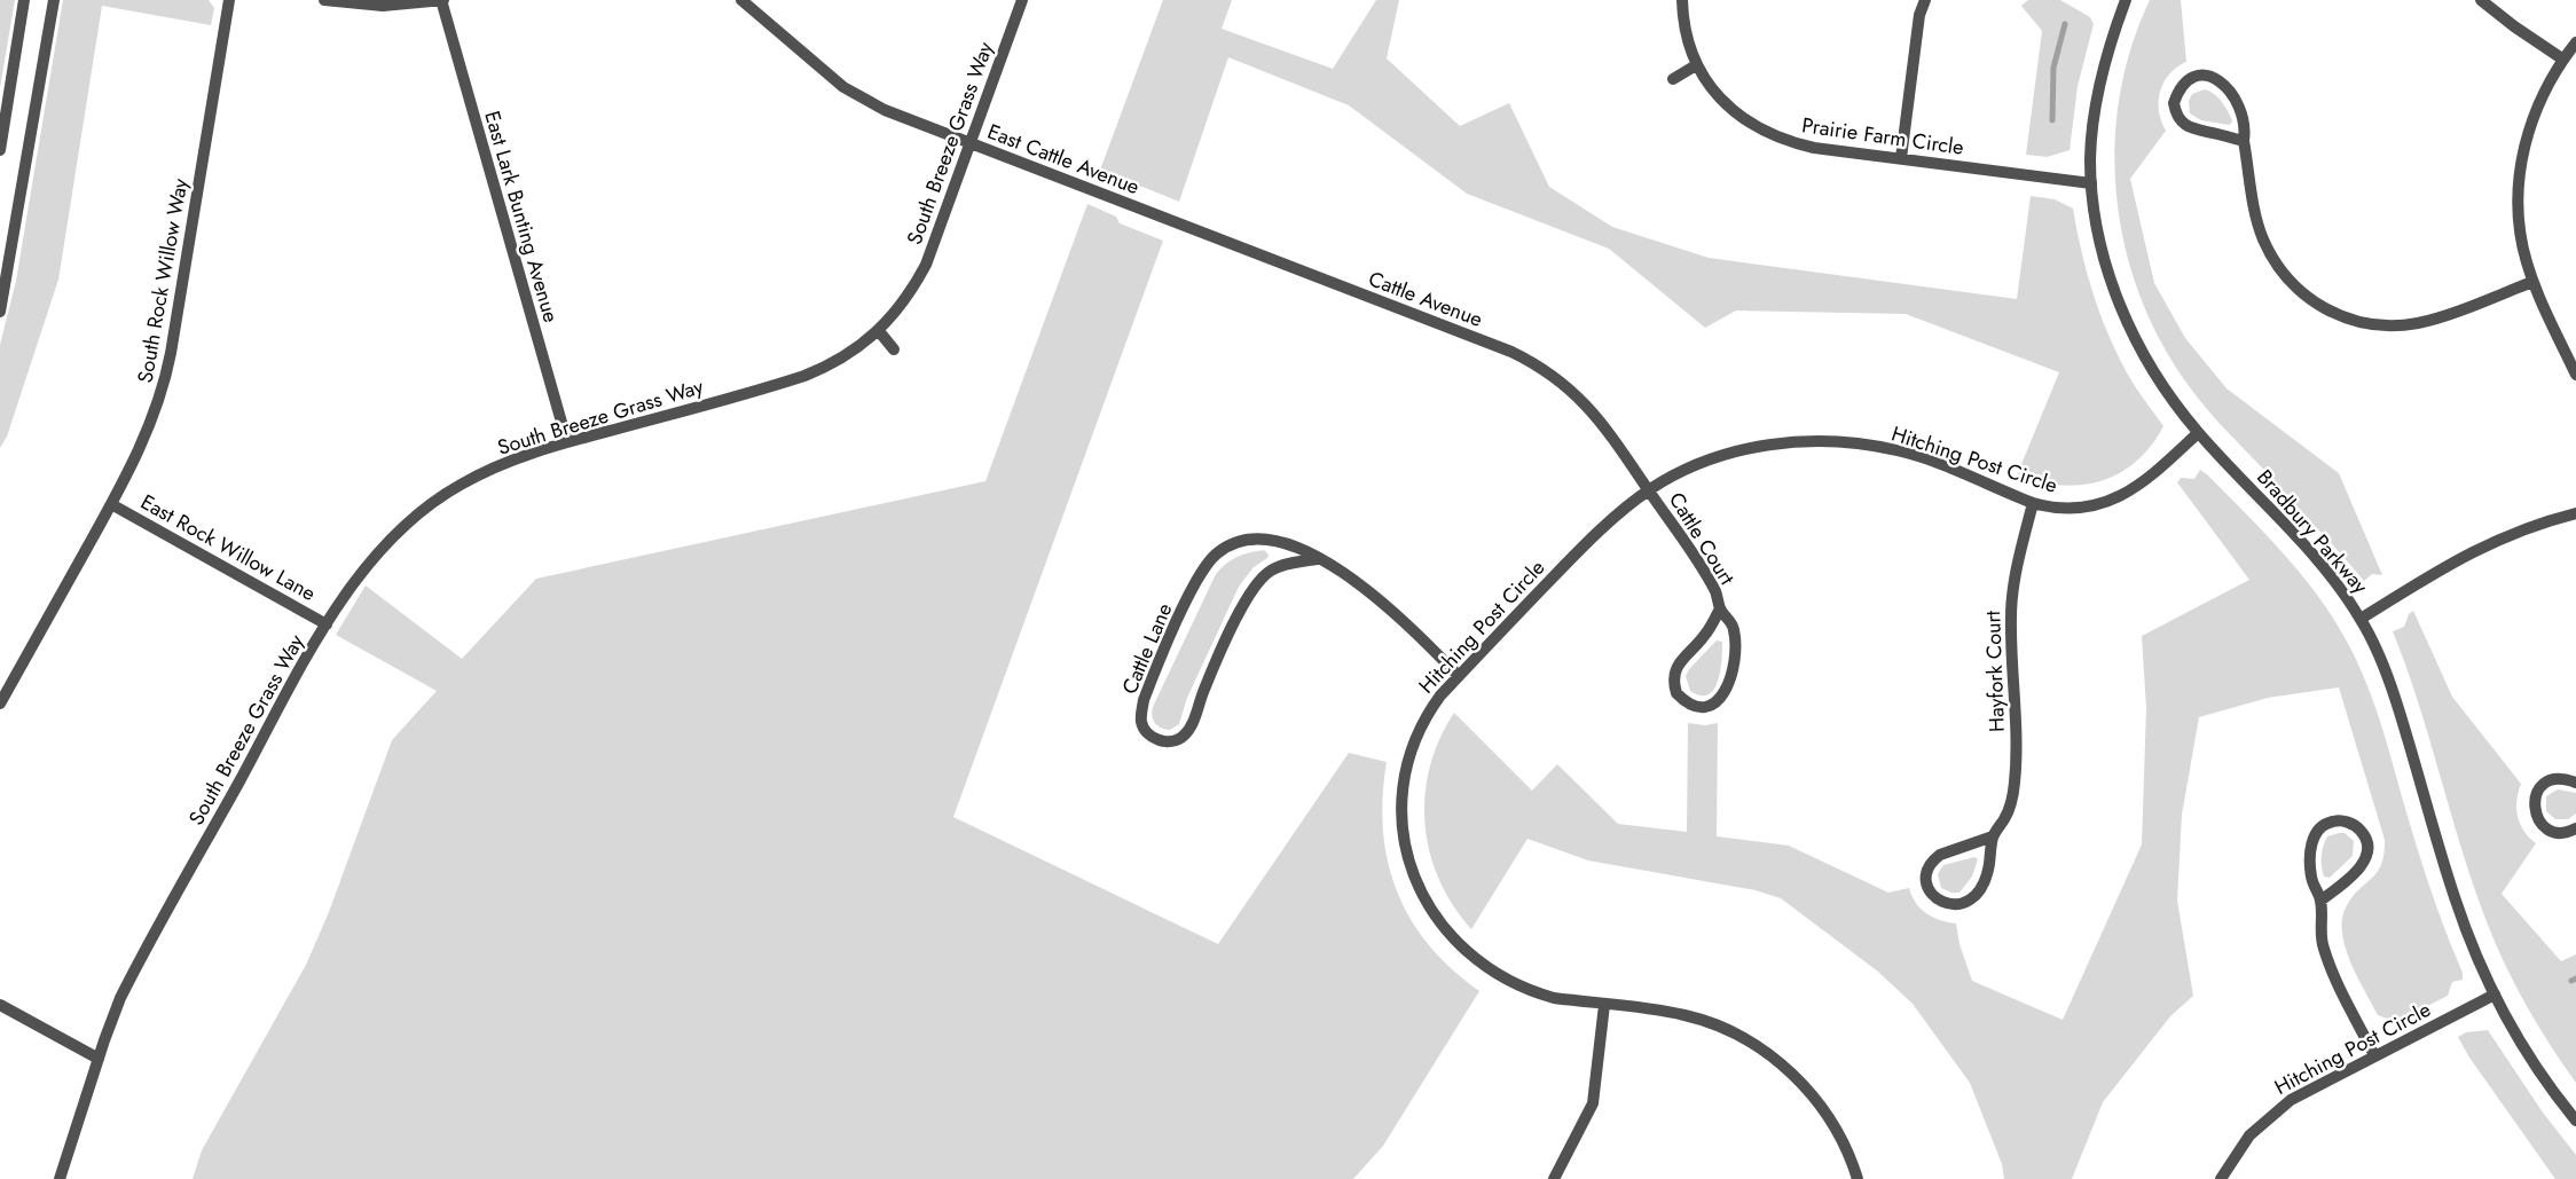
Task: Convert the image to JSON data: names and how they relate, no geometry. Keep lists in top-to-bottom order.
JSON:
{
  "streets": {
    "street": [
      "Prairie Farm Circle",
      "South Breeze Grass Way",
      "East Cattle Avenue",
      "East Lark Bunting Avenue",
      "South Rock Willow Way",
      "Cattle Avenue",
      "Hitching Post Circle",
      "Bradbury Parkway",
      "Cattle Court",
      "East Rock Willow Lane",
      "Cattle Lane",
      "Hayfork Court"
    ]
  },
  "crossings": [
    ["Prairie Farm Circle", "Bradbury Parkway"],
    ["South Breeze Grass Way", "East Cattle Avenue"],
    ["South Breeze Grass Way", "East Lark Bunting Avenue"],
    ["South Breeze Grass Way", "East Rock Willow Lane"],
    ["East Cattle Avenue", "Cattle Avenue"],
    ["South Rock Willow Way", "East Rock Willow Lane"],
    ["Cattle Avenue", "Hitching Post Circle"],
    ["Cattle Avenue", "Cattle Court"],
    ["Hitching Post Circle", "Bradbury Parkway"],
    ["Hitching Post Circle", "Cattle Court"],
    ["Hitching Post Circle", "Cattle Lane"],
    ["Hitching Post Circle", "Hayfork Court"]
  ]
}
